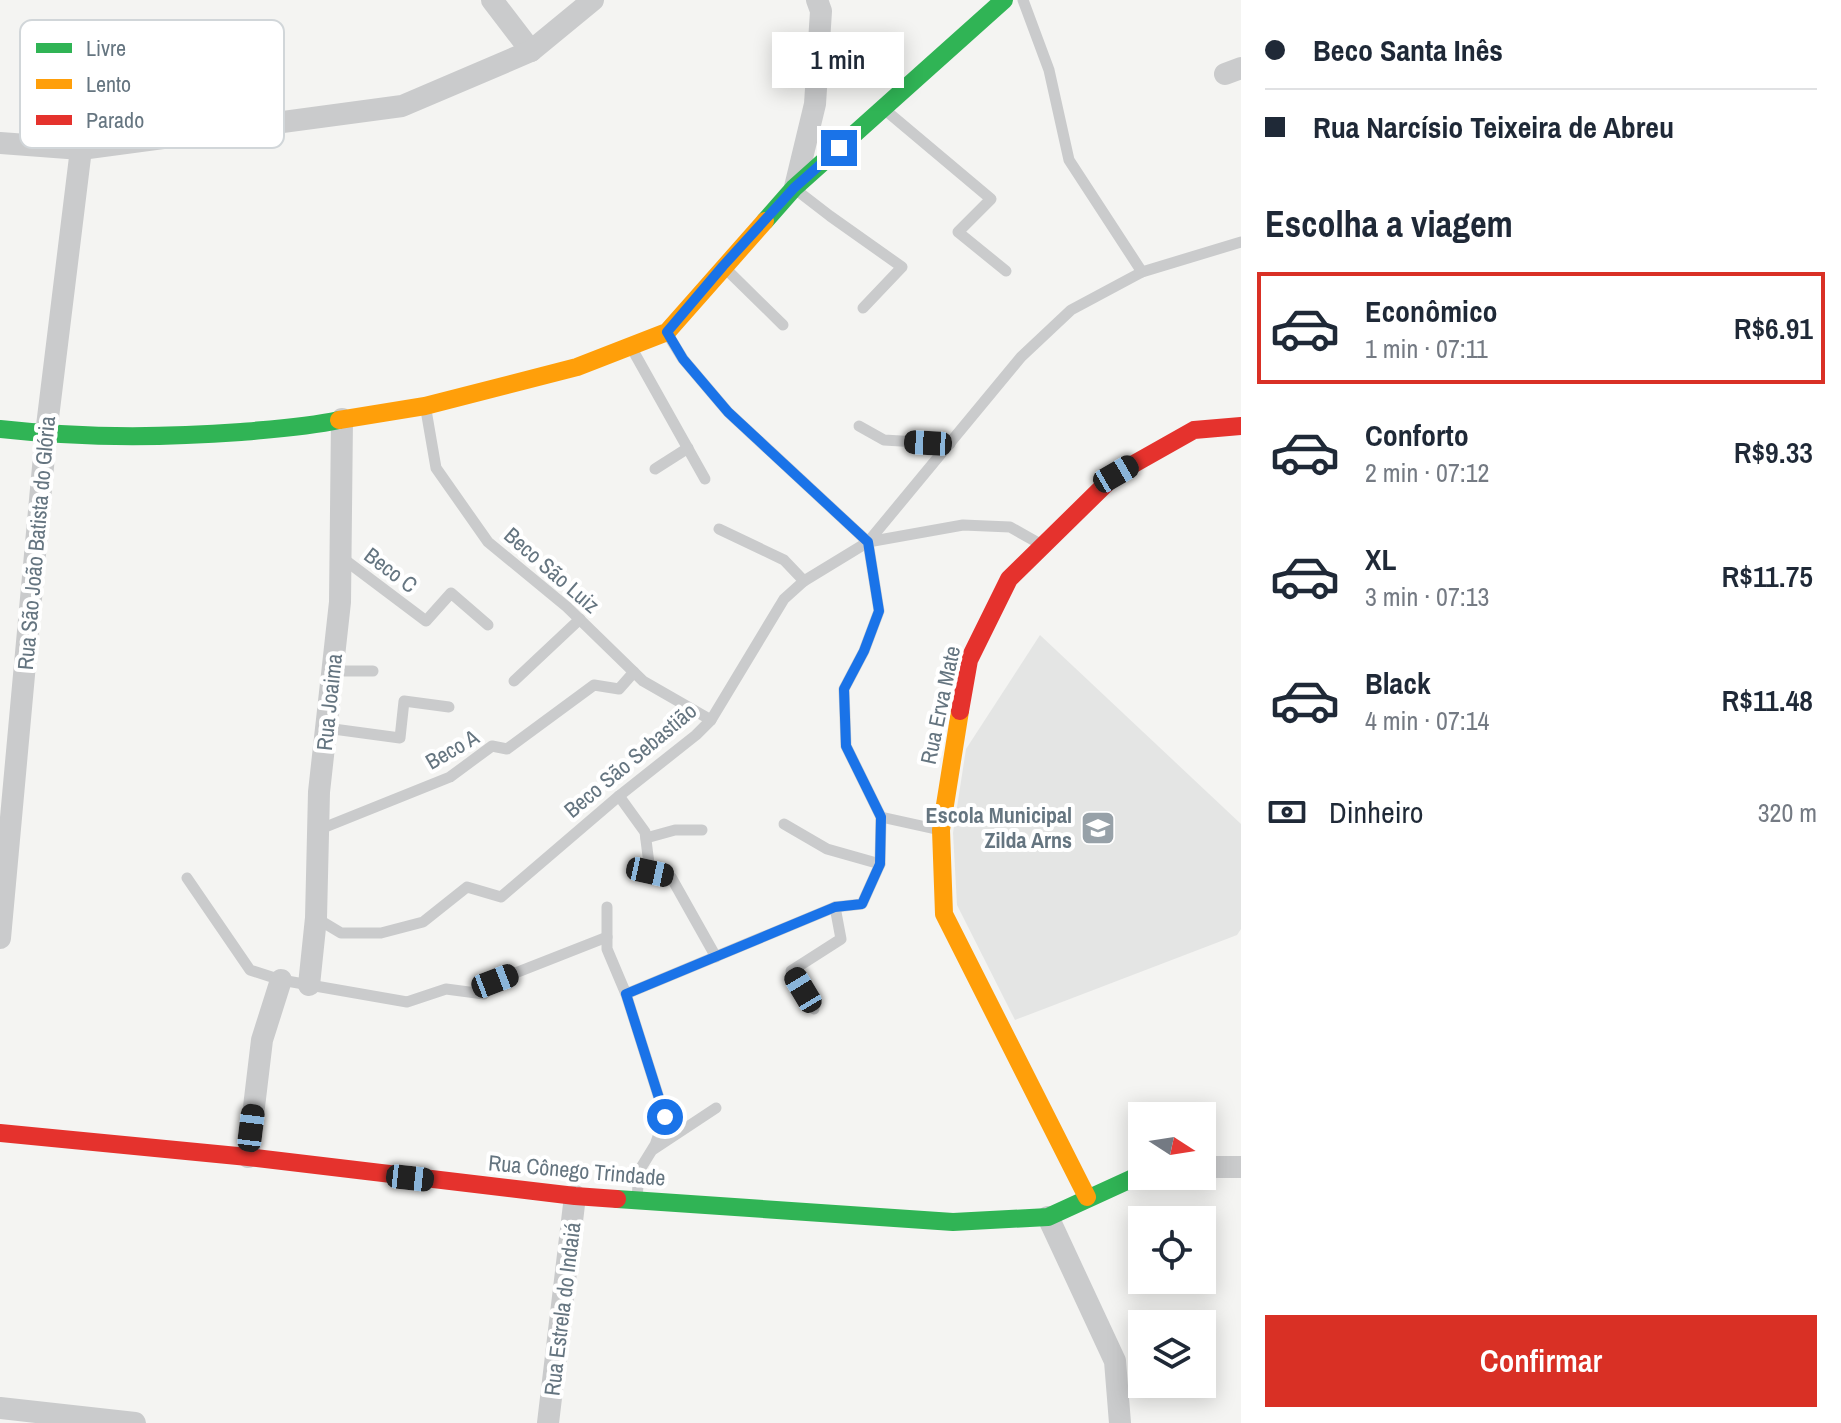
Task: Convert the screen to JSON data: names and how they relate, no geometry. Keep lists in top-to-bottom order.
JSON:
{
  "streets": {
    "street": [
      "Rua São João Batista do Glória",
      "Rua Joaima",
      "Rua Erva Mate",
      "Rua Cônego Trindade",
      "Rua Estrela do Indaiá"
    ],
    "lane": [
      "Beco C",
      "Beco São Luiz",
      "Beco A",
      "Beco São Sebastião"
    ]
  },
  "crossings": [
    ["Beco C", "Rua Joaima"],
    ["Beco São Luiz", "Beco A"],
    ["Beco São Luiz", "Beco São Sebastião"],
    ["Rua Joaima", "Beco A"],
    ["Rua Joaima", "Beco São Sebastião"],
    ["Rua Erva Mate", "Rua Cônego Trindade"],
    ["Rua Cônego Trindade", "Rua Estrela do Indaiá"]
  ],
  "places": {
    "school or university": ["Escola Municipal Zilda Arns"]
  },
  "legend": ["Livre", "Lento", "Parado"],
  "north": "right",
  "page": {
    "banner": ["Beco Santa Inês", "Rua Narcísio Teixeira de Abreu"],
    "bubble": "1 min",
    "heading": "Escolha a viagem",
    "list": [
      {
        "name": "Econômico",
        "note": "1 min · 07:11",
        "value": "R$6.91"
      },
      {
        "name": "Conforto",
        "note": "2 min · 07:12",
        "value": "R$9.33"
      },
      {
        "name": "XL",
        "note": "3 min · 07:13",
        "value": "R$11.75"
      },
      {
        "name": "Black",
        "note": "4 min · 07:14",
        "value": "R$11.48"
      }
    ],
    "pay": ["Dinheiro", "320 m"],
    "buttons": "Confirmar"
  }
}
